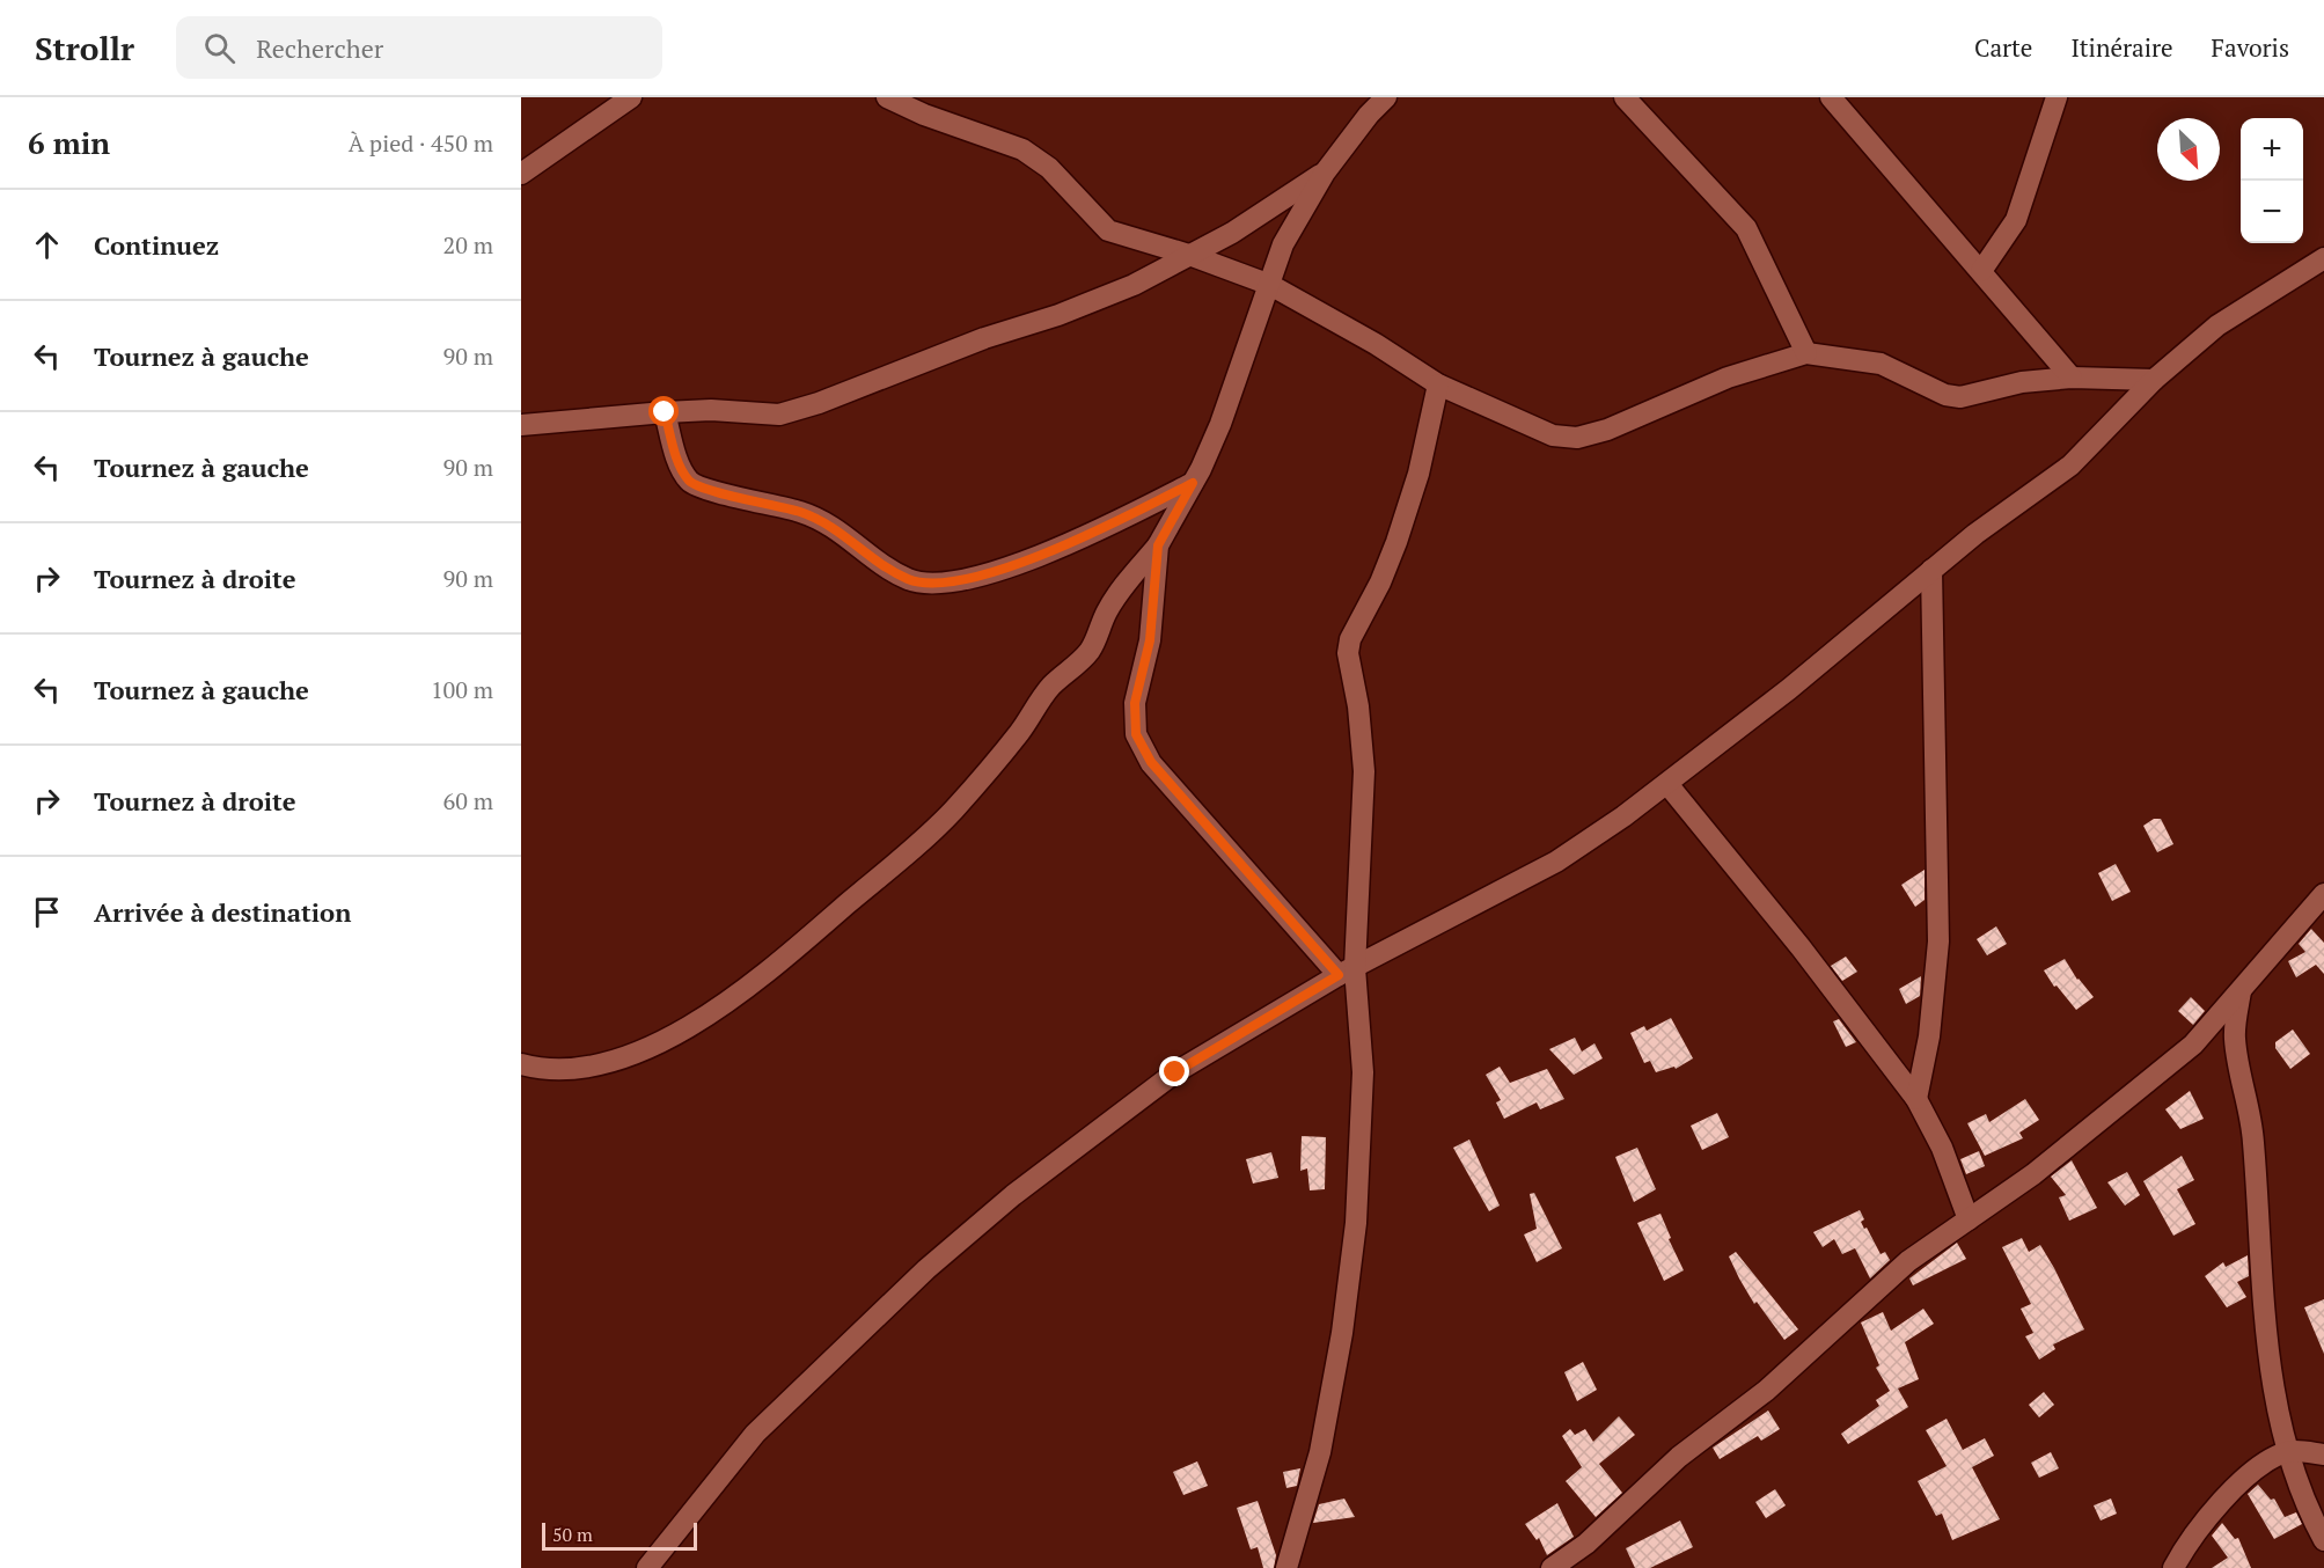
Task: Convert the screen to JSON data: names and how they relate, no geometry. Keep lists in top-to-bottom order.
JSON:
{
  "scale_bar": "50 m",
  "north": "bottom right",
  "page": {
    "header": "Strollr",
    "search": "Rechercher",
    "nav": ["Carte", "Itinéraire", "Favoris"],
    "heading": ["6 min", "À pied · 450 m"],
    "map_buttons": ["+", "−"],
    "list": [
      ["Continuez", "20 m"],
      ["Tournez à gauche", "90 m"],
      ["Tournez à gauche", "90 m"],
      ["Tournez à droite", "90 m"],
      ["Tournez à gauche", "100 m"],
      ["Tournez à droite", "60 m"],
      "Arrivée à destination"
    ],
    "scale": "50 m"
  }
}
